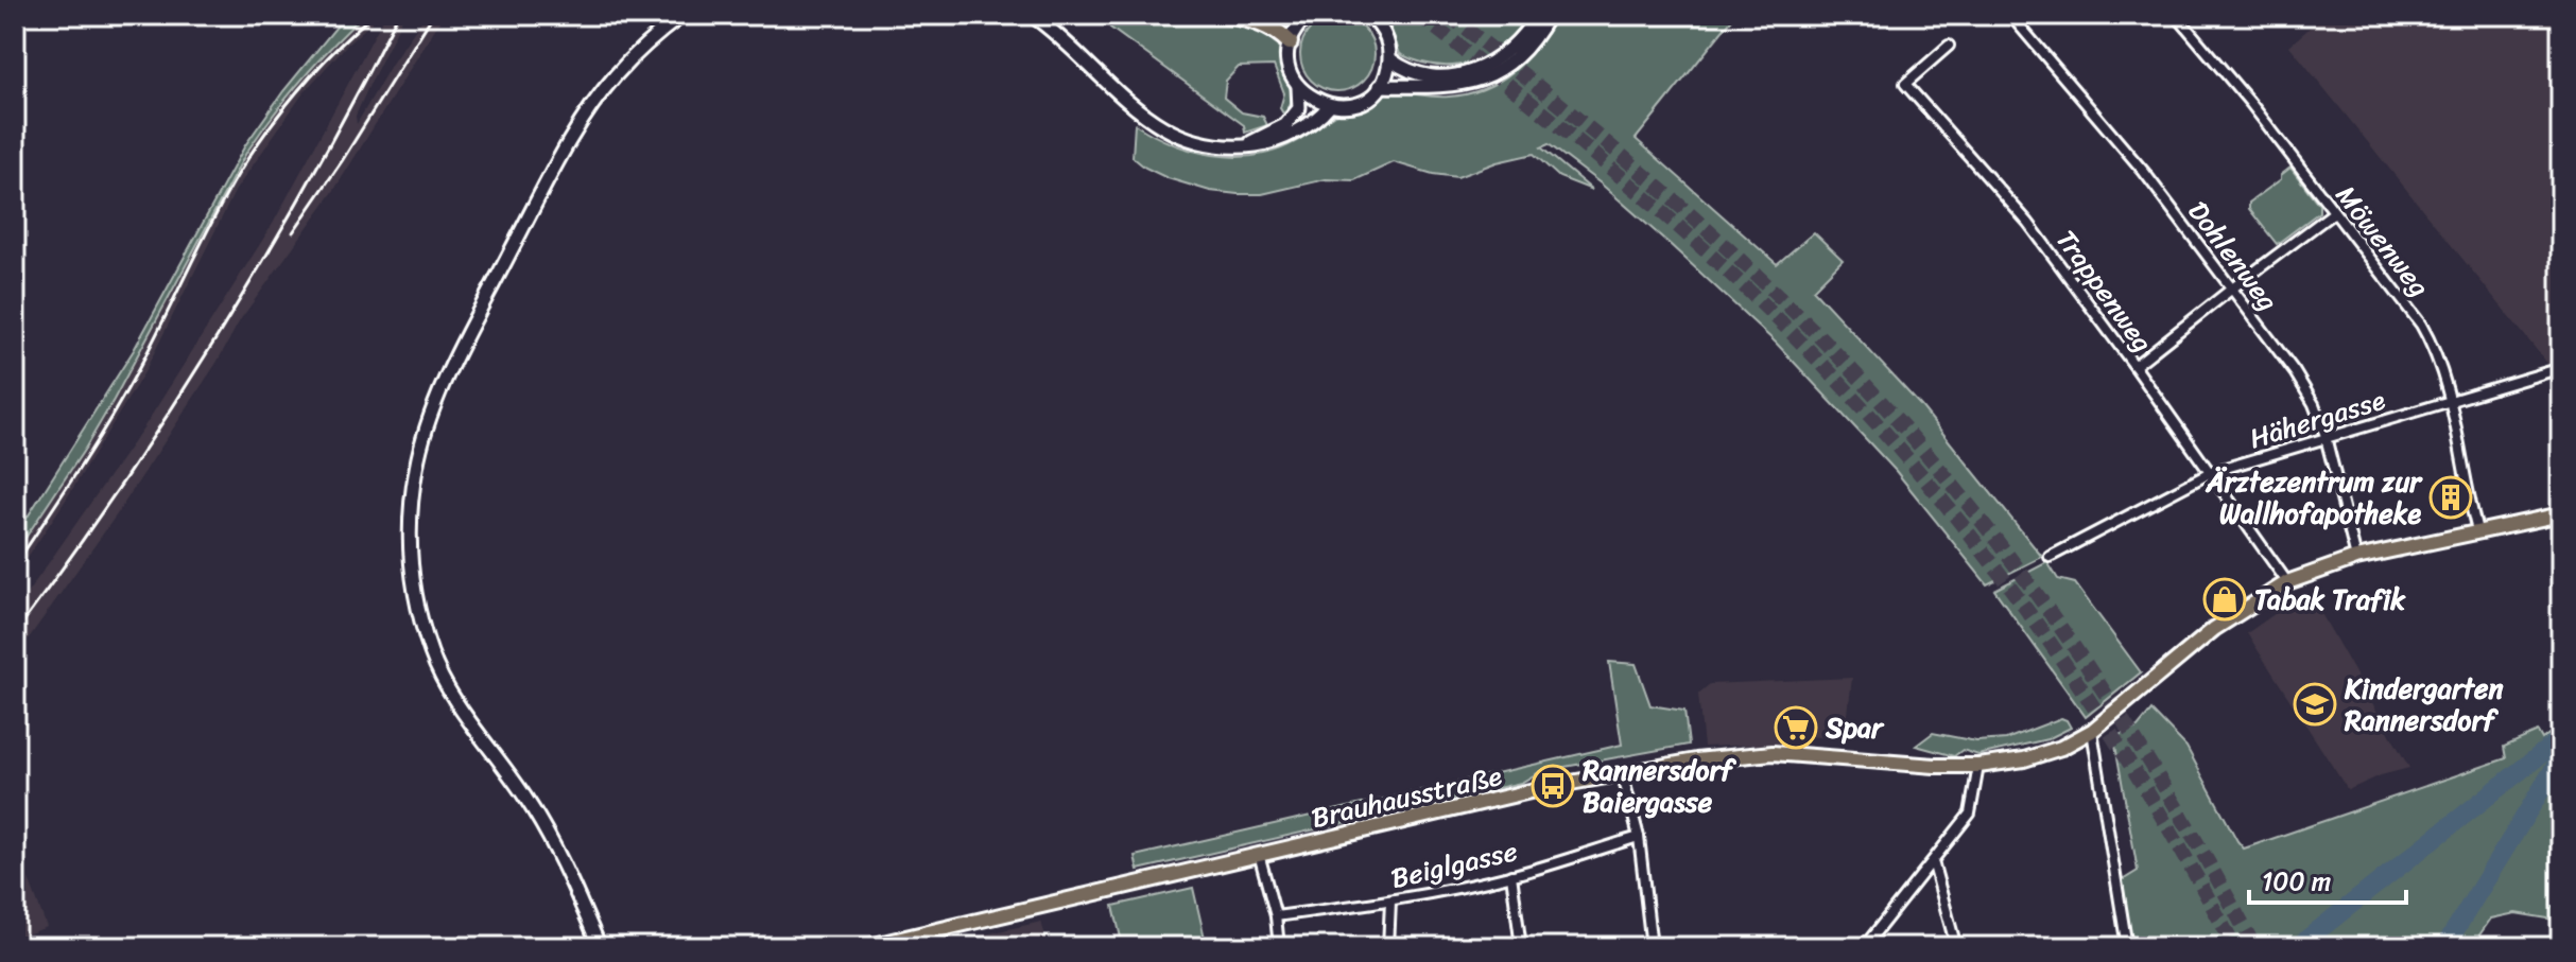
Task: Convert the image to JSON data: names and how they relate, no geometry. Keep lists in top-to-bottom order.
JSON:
{
  "streets": {
    "main road": ["Brauhausstraße"],
    "street": [
      "Möwenweg",
      "Dohlenweg",
      "Trappenweg",
      "Hähergasse",
      "Beiglgasse"
    ]
  },
  "crossings": [
    ["Möwenweg", "Hähergasse"],
    ["Möwenweg", "Brauhausstraße"],
    ["Dohlenweg", "Hähergasse"],
    ["Dohlenweg", "Brauhausstraße"],
    ["Trappenweg", "Hähergasse"],
    ["Trappenweg", "Brauhausstraße"]
  ],
  "places": {
    "building": ["Ärztezentrum zur Wallhofapotheke"],
    "shop": ["Tabak Trafik"],
    "school or university": ["Kindergarten Rannersdorf"],
    "supermarket": ["Spar"],
    "bus stop": ["Rannersdorf Baiergasse"]
  },
  "scale_bar": "100 m"
}
